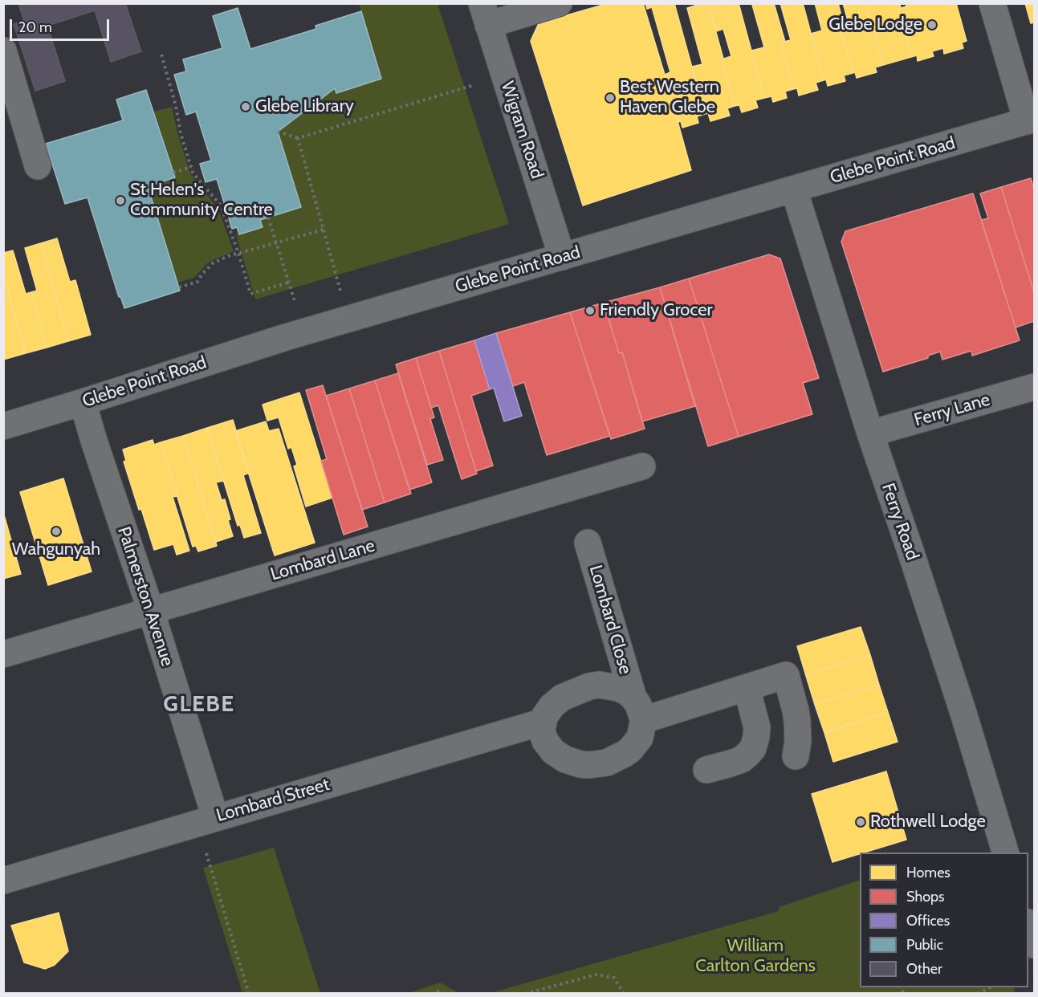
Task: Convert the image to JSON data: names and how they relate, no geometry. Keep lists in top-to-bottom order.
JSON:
{
  "streets": {
    "street": [
      "Wigram Road",
      "Glebe Point Road",
      "Ferry Lane",
      "Ferry Road",
      "Lombard Lane",
      "Palmerston Avenue",
      "Lombard Close",
      "Lombard Street"
    ]
  },
  "crossings": [
    ["Wigram Road", "Glebe Point Road"],
    ["Glebe Point Road", "Ferry Road"],
    ["Glebe Point Road", "Palmerston Avenue"],
    ["Ferry Lane", "Ferry Road"],
    ["Lombard Lane", "Palmerston Avenue"],
    ["Palmerston Avenue", "Lombard Street"],
    ["Lombard Close", "Lombard Street"]
  ],
  "districts": ["GLEBE"],
  "parks": ["William Carlton Gardens"],
  "places": [
    "Glebe Lodge",
    "Best Western Haven Glebe",
    "Glebe Library",
    "St Helen's Community Centre",
    "Friendly Grocer",
    "Wahgunyah",
    "Rothwell Lodge"
  ],
  "legend": [
    "Homes",
    "Shops",
    "Offices",
    "Public",
    "Other"
  ],
  "scale_bar": "20 m"
}
